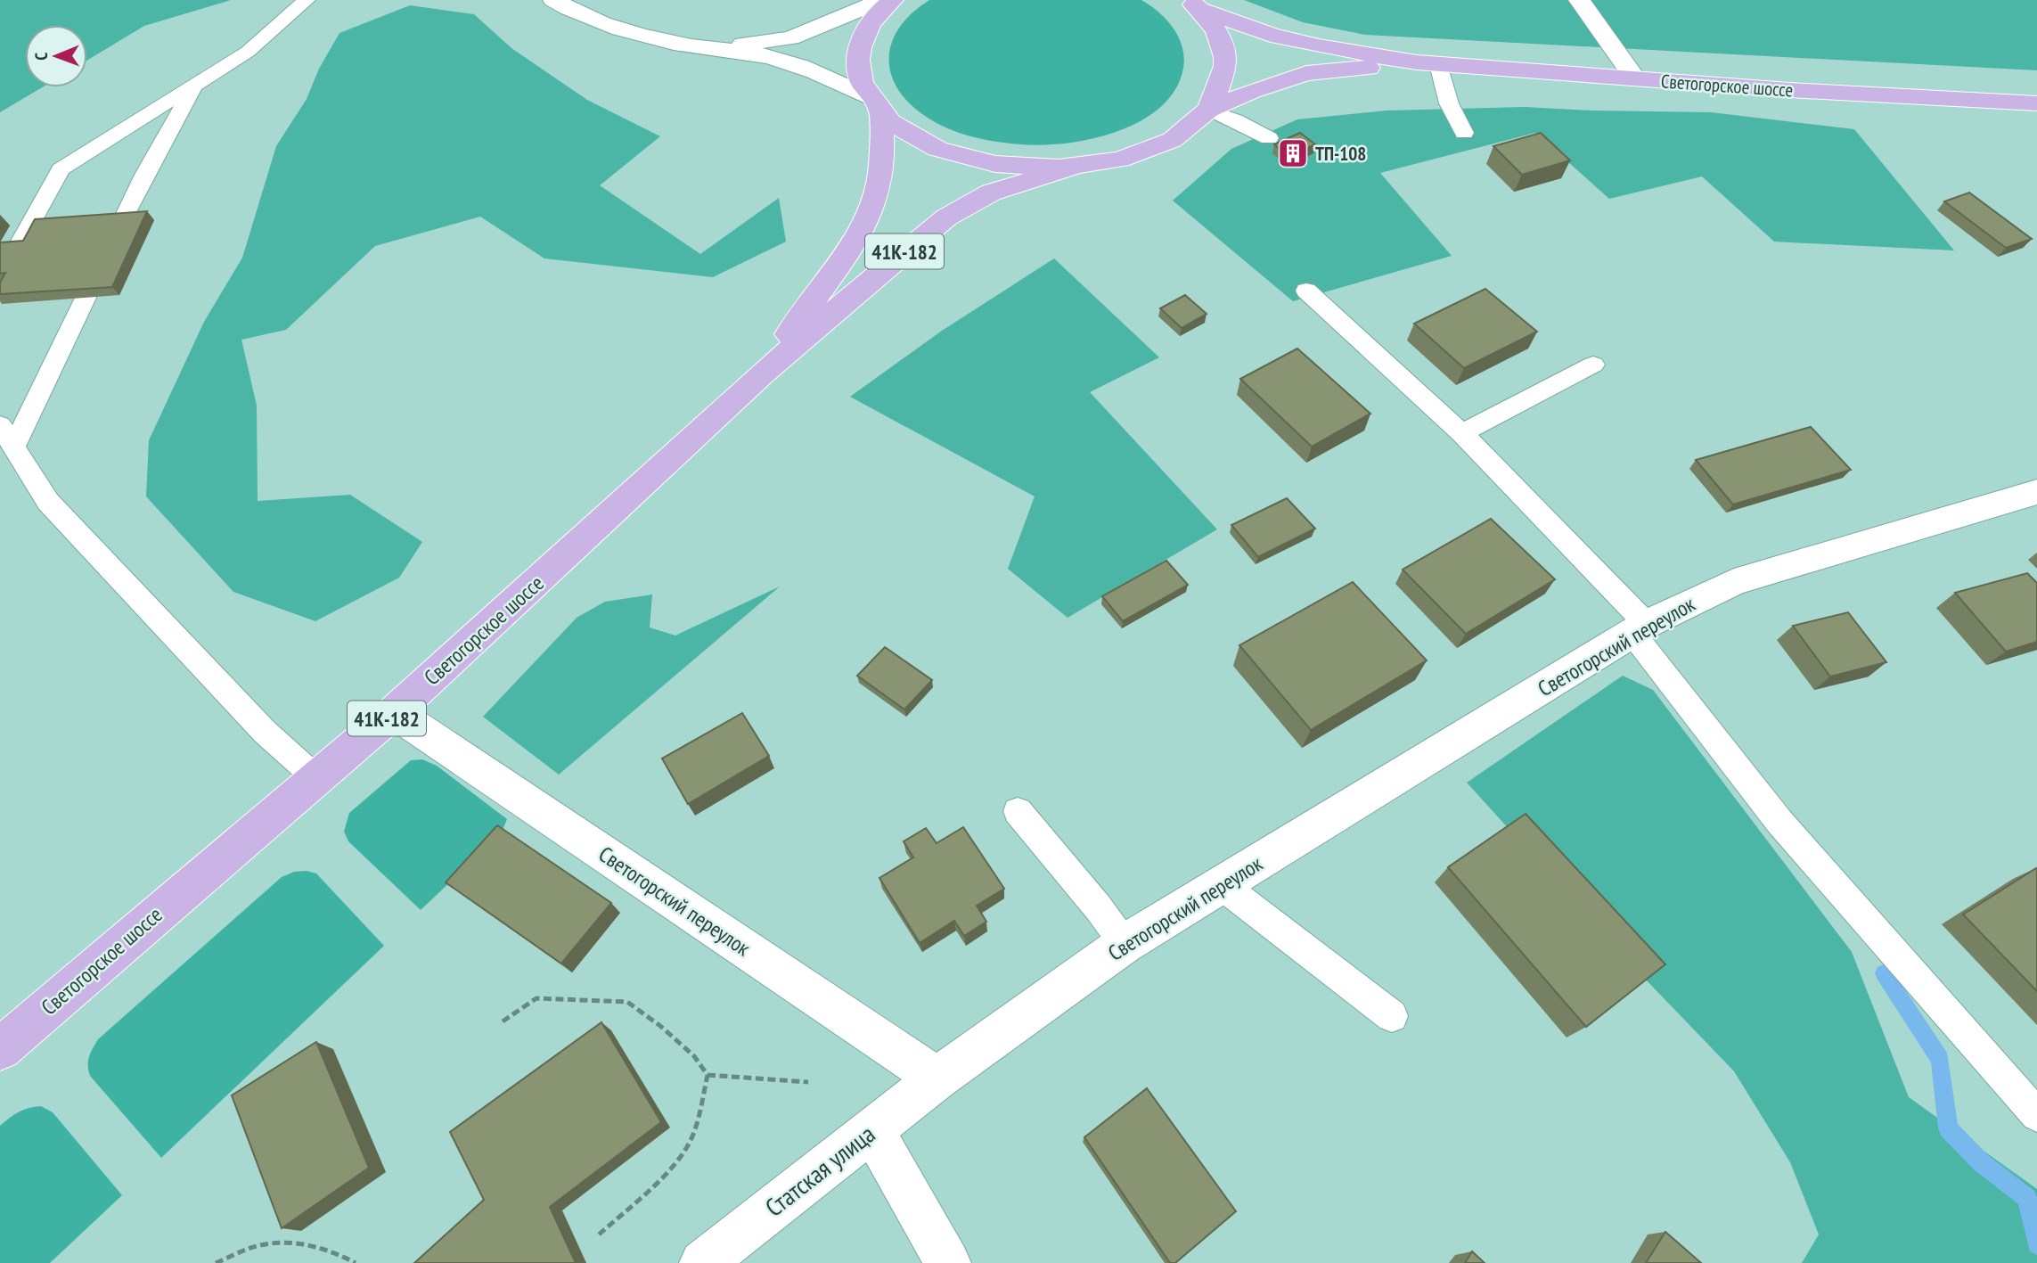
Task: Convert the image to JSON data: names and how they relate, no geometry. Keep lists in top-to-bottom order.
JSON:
{
  "streets": {
    "main road": ["Светогорское шоссе", "41К-182"],
    "street": ["Светогорский переулок", "Статская улица"]
  },
  "crossings": [
    ["Светогорское шоссе", "Светогорский переулок"],
    ["Светогорский переулок", "Статская улица"]
  ],
  "places": {
    "building": ["ТП-108"]
  },
  "north": "left"
}
